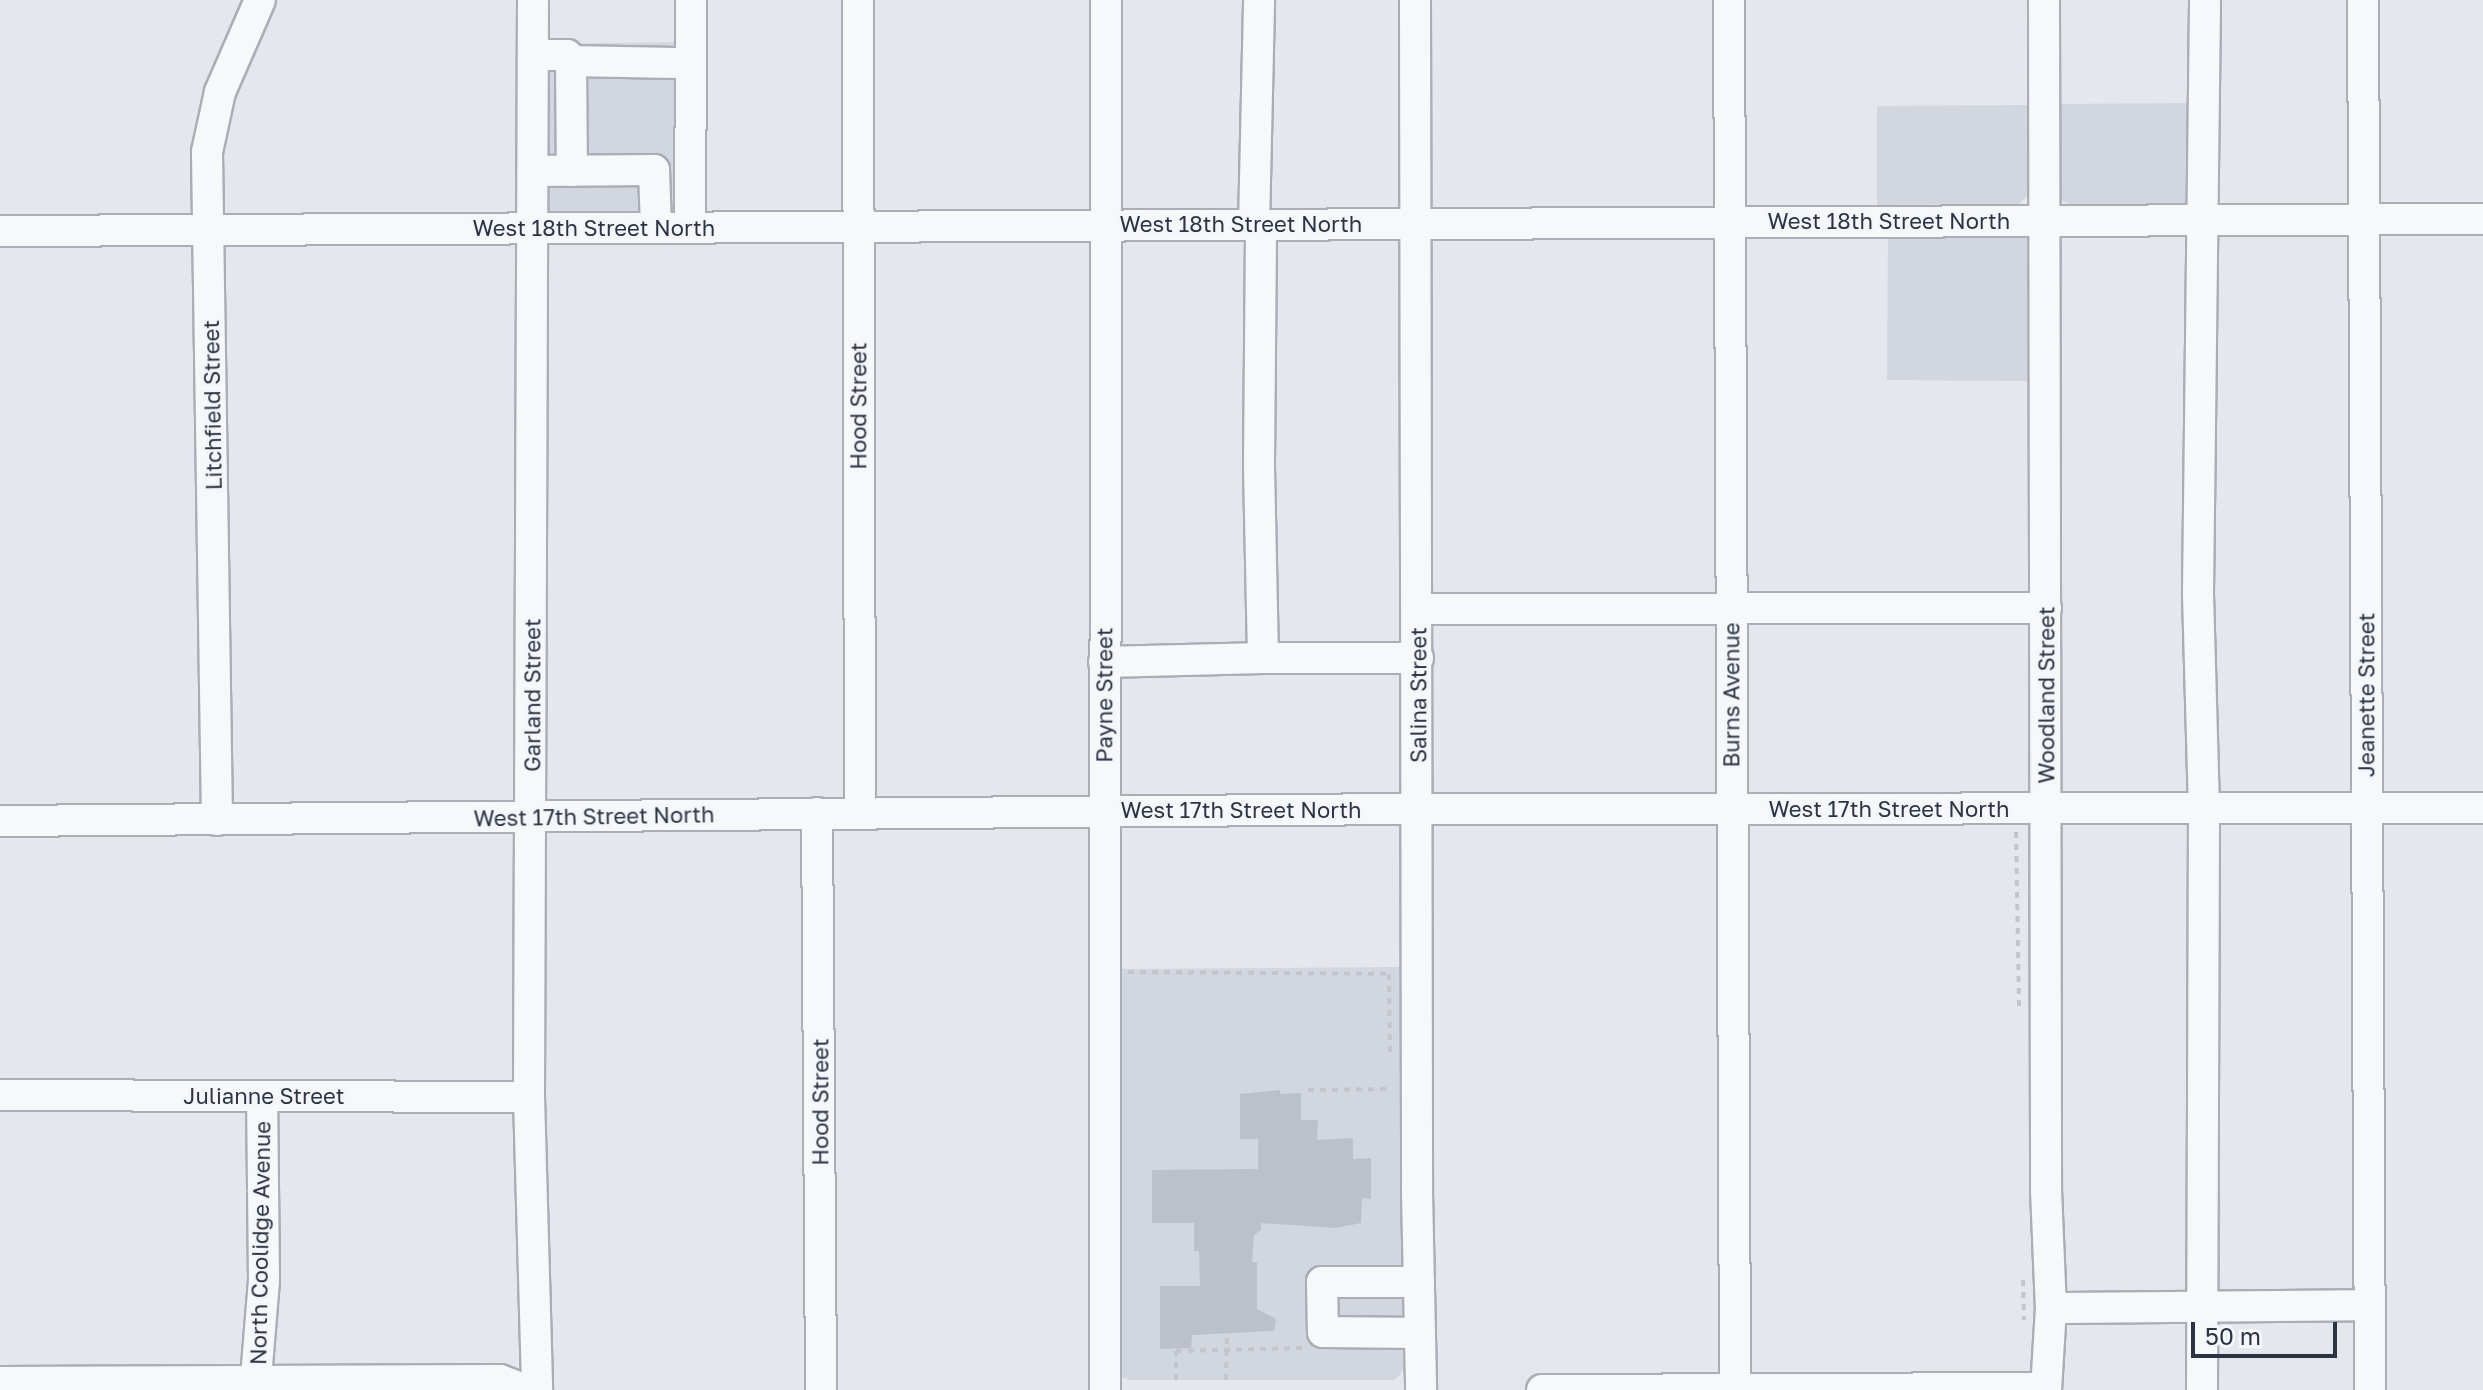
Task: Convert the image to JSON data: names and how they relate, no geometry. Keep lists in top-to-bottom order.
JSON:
{
  "streets": {
    "street": [
      "West 18th Street North",
      "Litchfield Street",
      "Hood Street",
      "Garland Street",
      "Payne Street",
      "Salina Street",
      "Burns Avenue",
      "Woodland Street",
      "Jeanette Street",
      "West 17th Street North",
      "Julianne Street",
      "North Coolidge Avenue"
    ]
  },
  "crossings": [
    ["West 18th Street North", "Litchfield Street"],
    ["West 18th Street North", "Hood Street"],
    ["West 18th Street North", "Garland Street"],
    ["West 18th Street North", "Payne Street"],
    ["West 18th Street North", "Salina Street"],
    ["West 18th Street North", "Burns Avenue"],
    ["West 18th Street North", "Woodland Street"],
    ["West 18th Street North", "Jeanette Street"],
    ["Litchfield Street", "West 17th Street North"],
    ["Hood Street", "West 17th Street North"],
    ["Garland Street", "West 17th Street North"],
    ["Garland Street", "Julianne Street"],
    ["Payne Street", "West 17th Street North"],
    ["Salina Street", "West 17th Street North"],
    ["Burns Avenue", "West 17th Street North"],
    ["Woodland Street", "West 17th Street North"],
    ["Jeanette Street", "West 17th Street North"],
    ["Julianne Street", "North Coolidge Avenue"]
  ],
  "scale_bar": "50 m"
}
